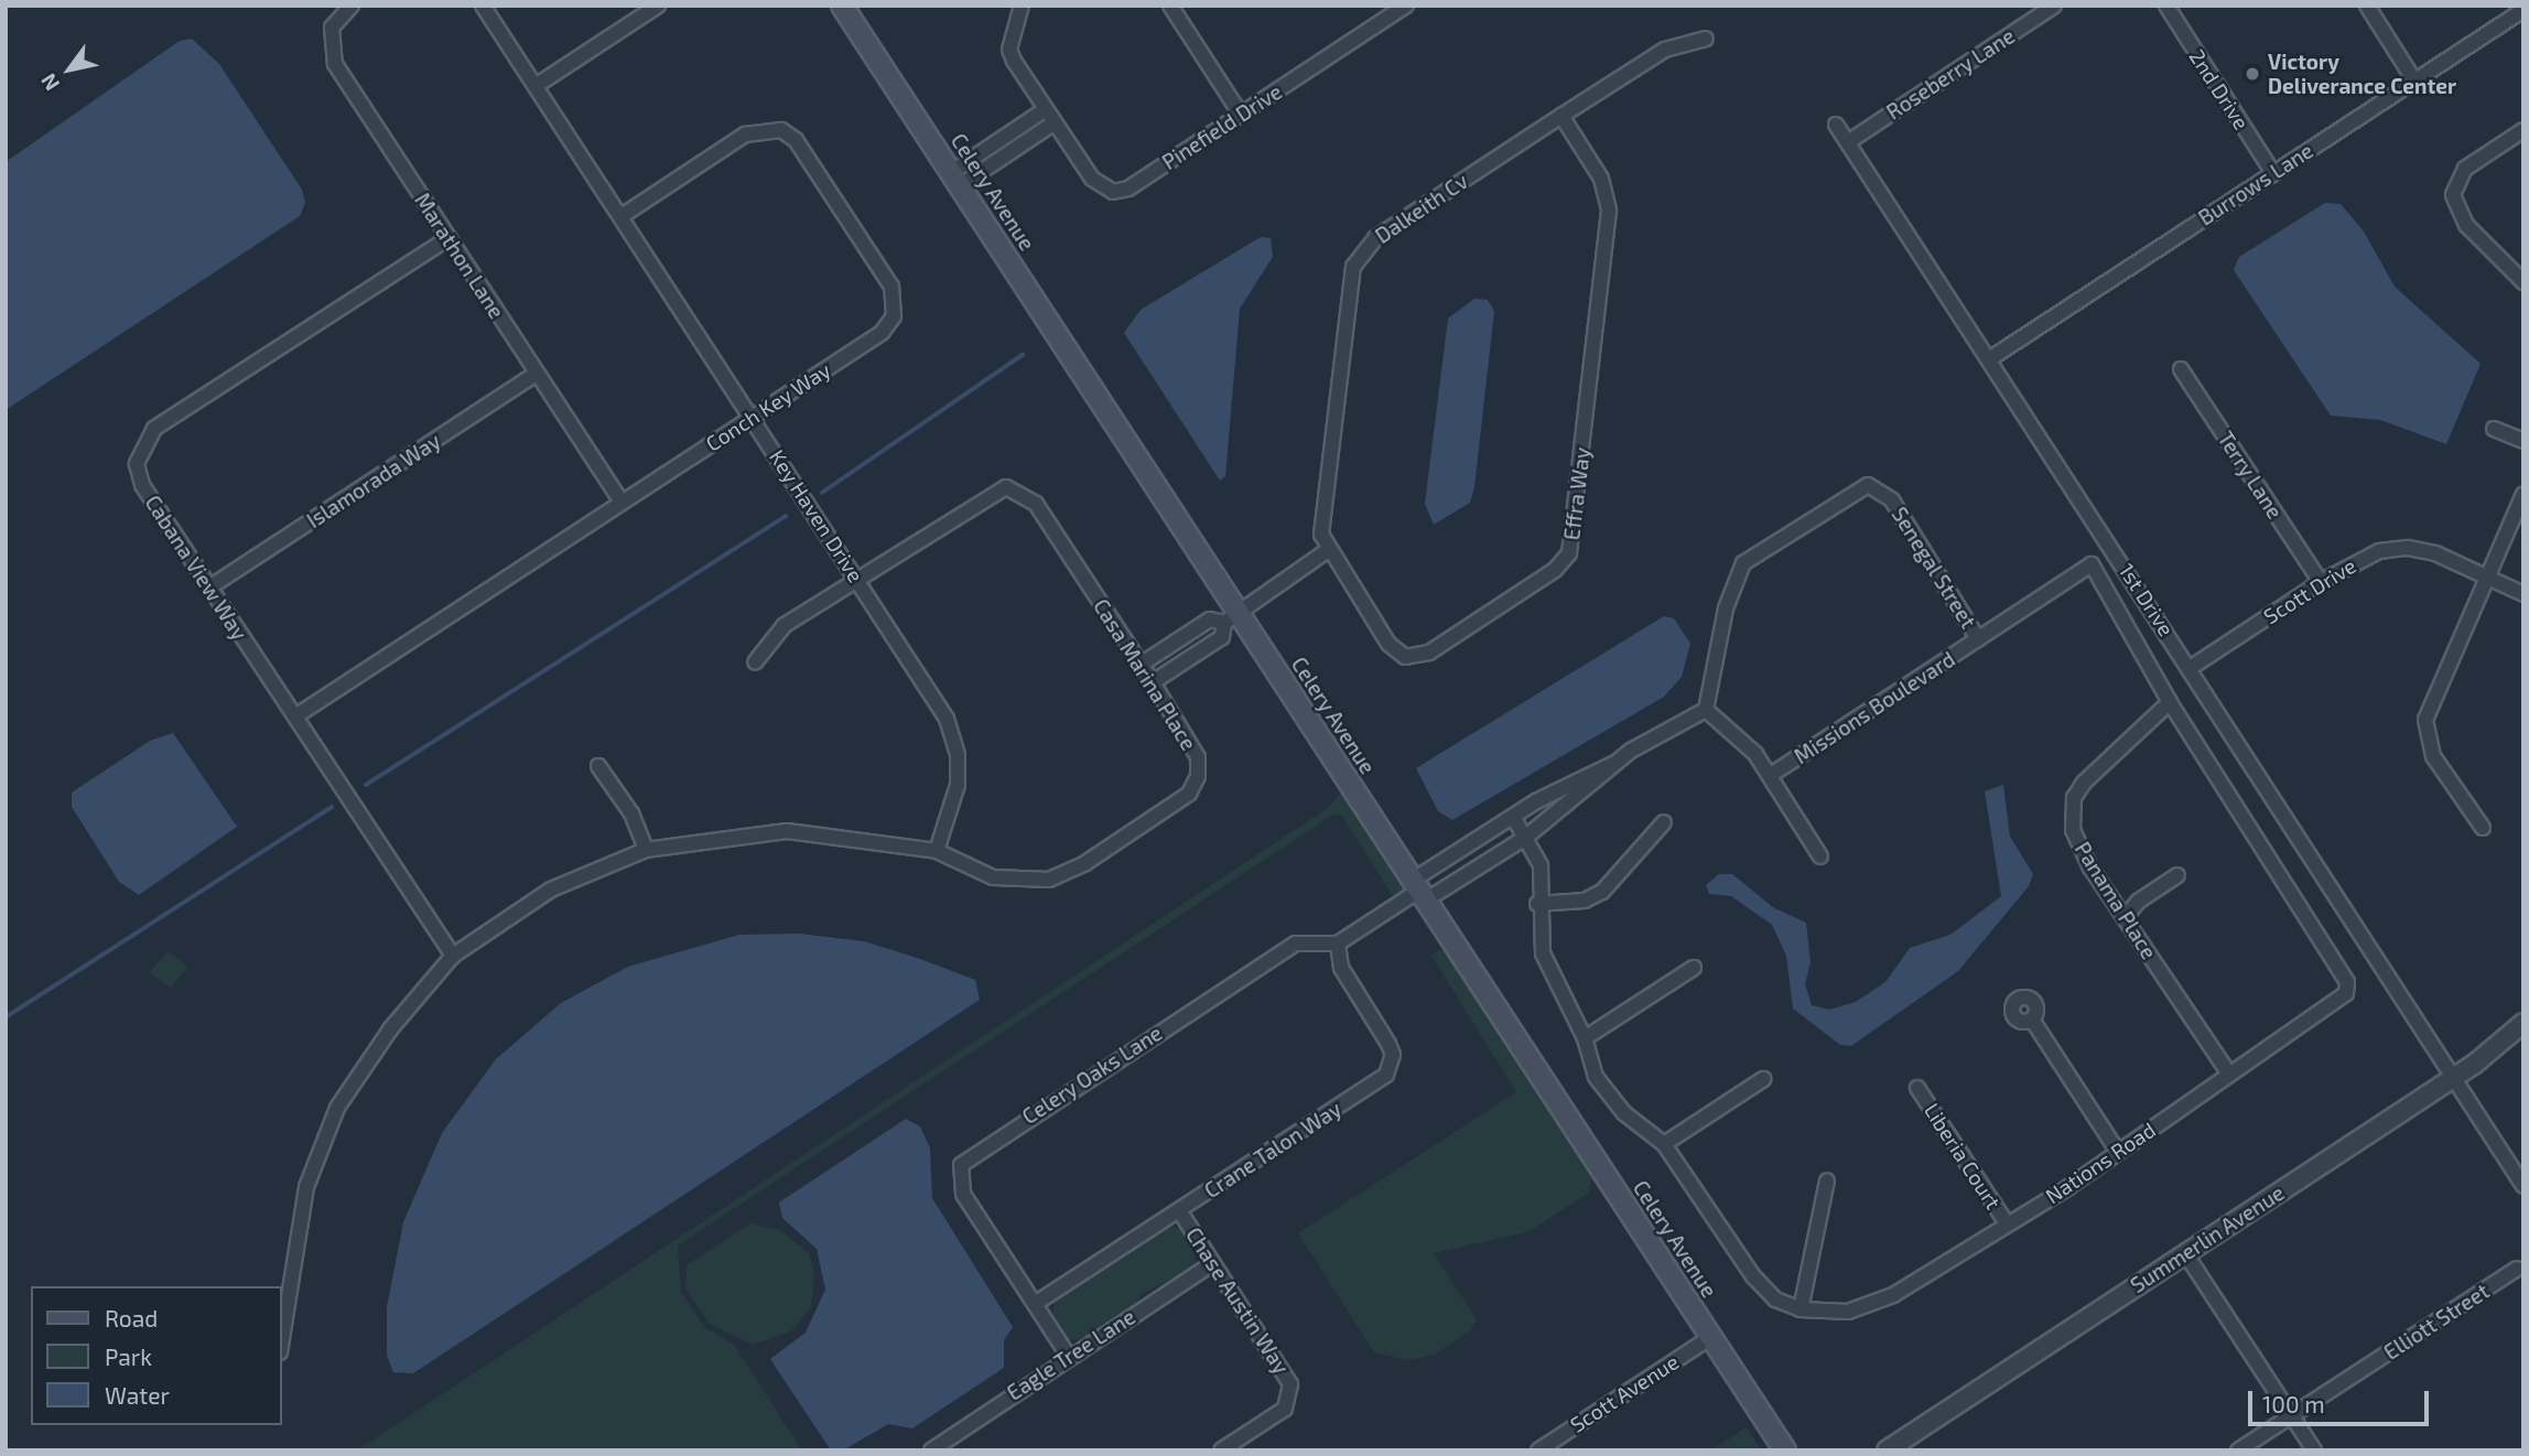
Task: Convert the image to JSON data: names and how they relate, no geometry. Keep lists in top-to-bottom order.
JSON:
{
  "streets": {
    "main road": ["Celery Avenue"],
    "street": [
      "Roseberry Lane",
      "2nd Drive",
      "Pinefield Drive",
      "Burrows Lane",
      "Dalkeith Cv",
      "Marathon Lane",
      "Conch Key Way",
      "Terry Lane",
      "Islamorada Way",
      "Effra Way",
      "Key Haven Drive",
      "Cabana View Way",
      "Senegal Street",
      "Scott Drive",
      "1st Drive",
      "Casa Marina Place",
      "Missions Boulevard",
      "Panama Place",
      "Celery Oaks Lane",
      "Crane Talon Way",
      "Liberia Court",
      "Nations Road",
      "Summerlin Avenue",
      "Chase Austin Way",
      "Elliott Street",
      "Eagle Tree Lane",
      "Scott Avenue"
    ]
  },
  "crossings": [
    ["Roseberry Lane", "1st Drive"],
    ["2nd Drive", "Burrows Lane"],
    ["Burrows Lane", "1st Drive"],
    ["Celery Avenue", "Scott Avenue"],
    ["Dalkeith Cv", "Effra Way"],
    ["Marathon Lane", "Conch Key Way"],
    ["Marathon Lane", "Islamorada Way"],
    ["Marathon Lane", "Cabana View Way"],
    ["Conch Key Way", "Key Haven Drive"],
    ["Conch Key Way", "Cabana View Way"],
    ["Terry Lane", "Scott Drive"],
    ["Islamorada Way", "Cabana View Way"],
    ["Key Haven Drive", "Casa Marina Place"],
    ["Cabana View Way", "Casa Marina Place"],
    ["Senegal Street", "Missions Boulevard"],
    ["Senegal Street", "Nations Road"],
    ["Scott Drive", "1st Drive"],
    ["1st Drive", "Summerlin Avenue"],
    ["Missions Boulevard", "Nations Road"],
    ["Panama Place", "Nations Road"],
    ["Celery Oaks Lane", "Crane Talon Way"],
    ["Celery Oaks Lane", "Eagle Tree Lane"],
    ["Crane Talon Way", "Chase Austin Way"],
    ["Liberia Court", "Nations Road"],
    ["Chase Austin Way", "Eagle Tree Lane"]
  ],
  "places": ["Victory Deliverance Center"],
  "legend": ["Road", "Park", "Water"],
  "scale_bar": "100 m",
  "north": "bottom left"
}
